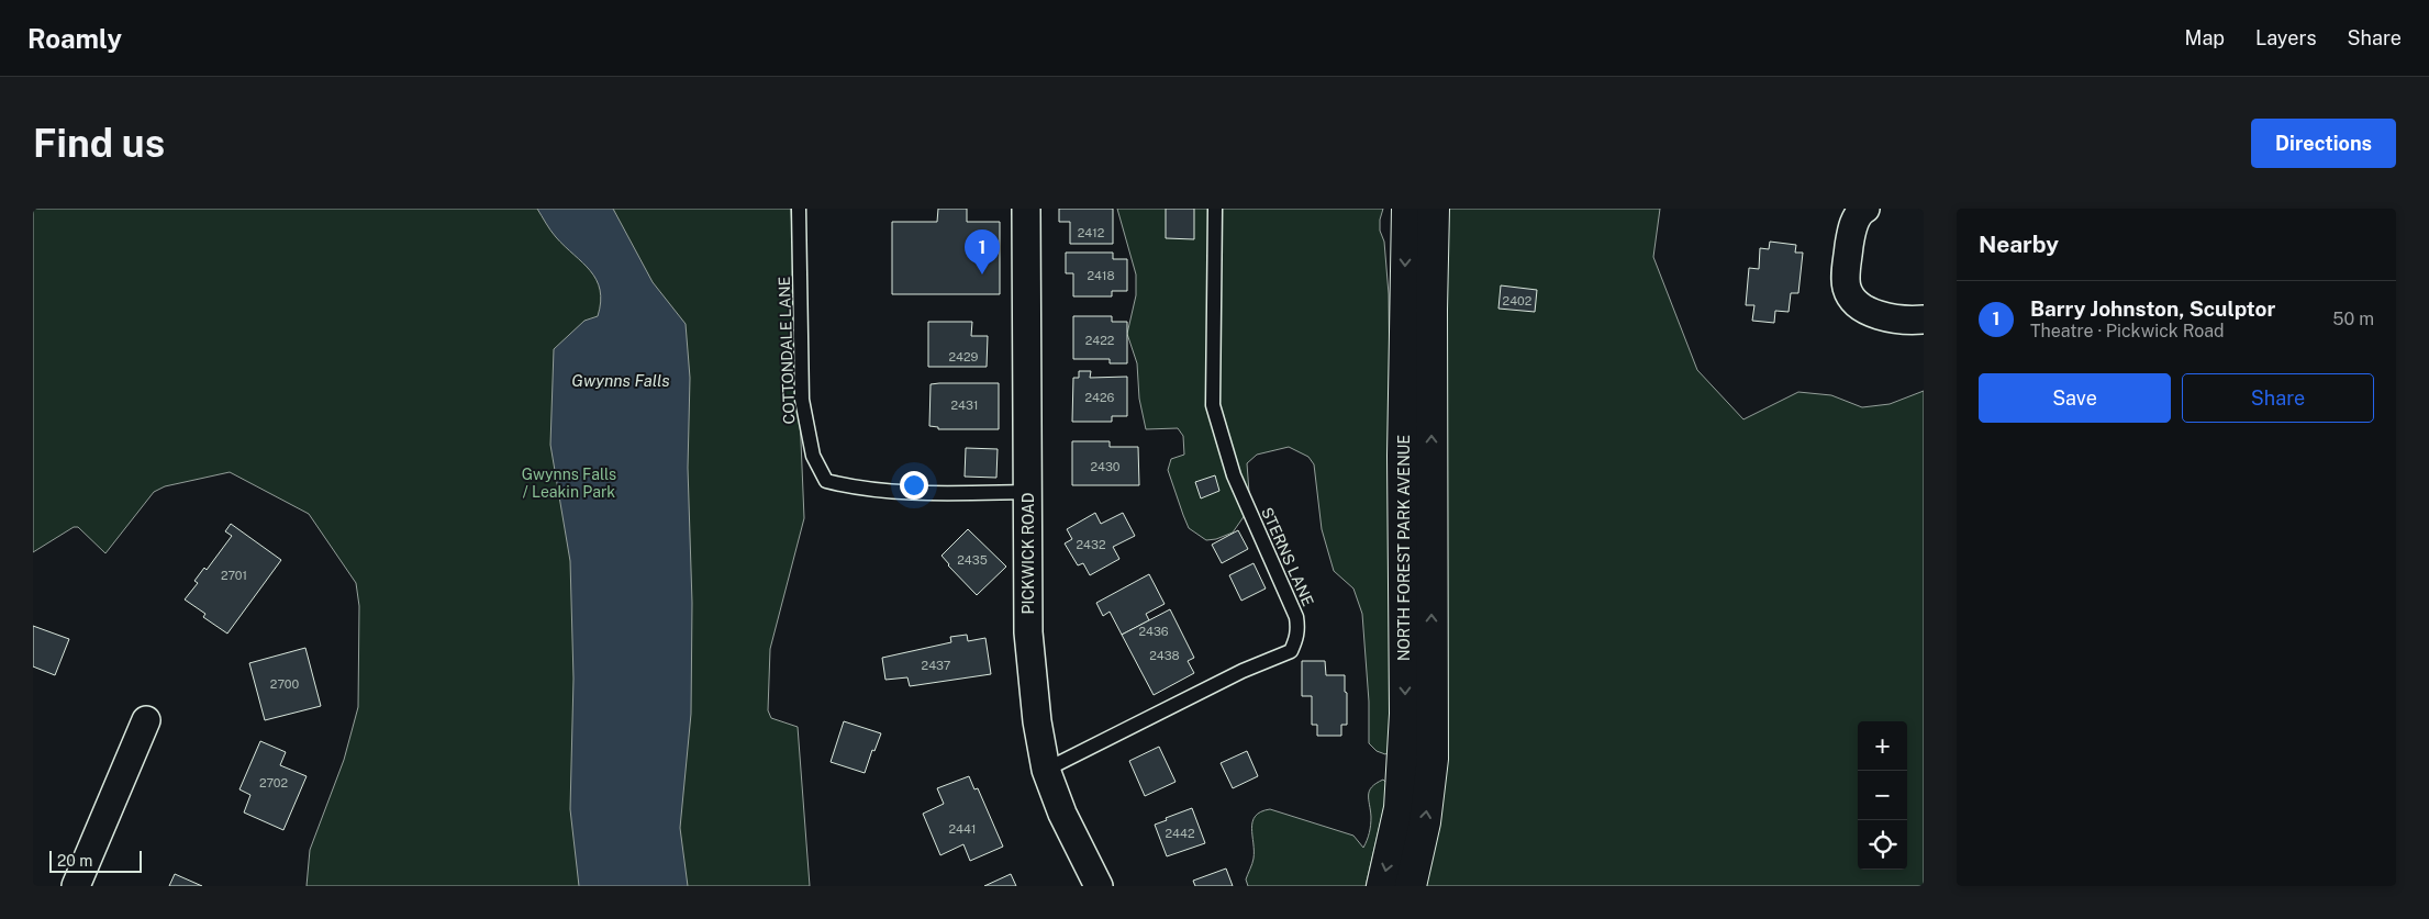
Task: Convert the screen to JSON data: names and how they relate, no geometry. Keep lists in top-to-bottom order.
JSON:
{
  "streets": {
    "main road": ["NORTH FOREST PARK AVENUE"],
    "street": ["PICKWICK ROAD"],
    "lane": ["COTTONDALE LANE", "STERNS LANE"]
  },
  "crossings": [
    ["COTTONDALE LANE", "PICKWICK ROAD"],
    ["PICKWICK ROAD", "STERNS LANE"]
  ],
  "water": ["Gwynns Falls"],
  "parks": ["Gwynns Falls / Leakin Park"],
  "house_numbers": [
    "2412",
    "2418",
    "2402",
    "2422",
    "2429",
    "2426",
    "2431",
    "2430",
    "2432",
    "2435",
    "2701",
    "2436",
    "2438",
    "2437",
    "2700",
    "2702",
    "2441",
    "2442"
  ],
  "scale_bar": "20 m",
  "page": {
    "header": "Roamly",
    "nav": ["Map", "Layers", "Share"],
    "buttons": [
      "Directions",
      ["Save", "Share"]
    ],
    "title": "Find us",
    "heading": "Nearby",
    "pins": "1",
    "list": [
      {
        "mark": "1",
        "name": "Barry Johnston, Sculptor",
        "note": "Theatre · Pickwick Road",
        "value": "50 m"
      }
    ],
    "map_buttons": ["+", "−"],
    "scale": "20 m"
  }
}
